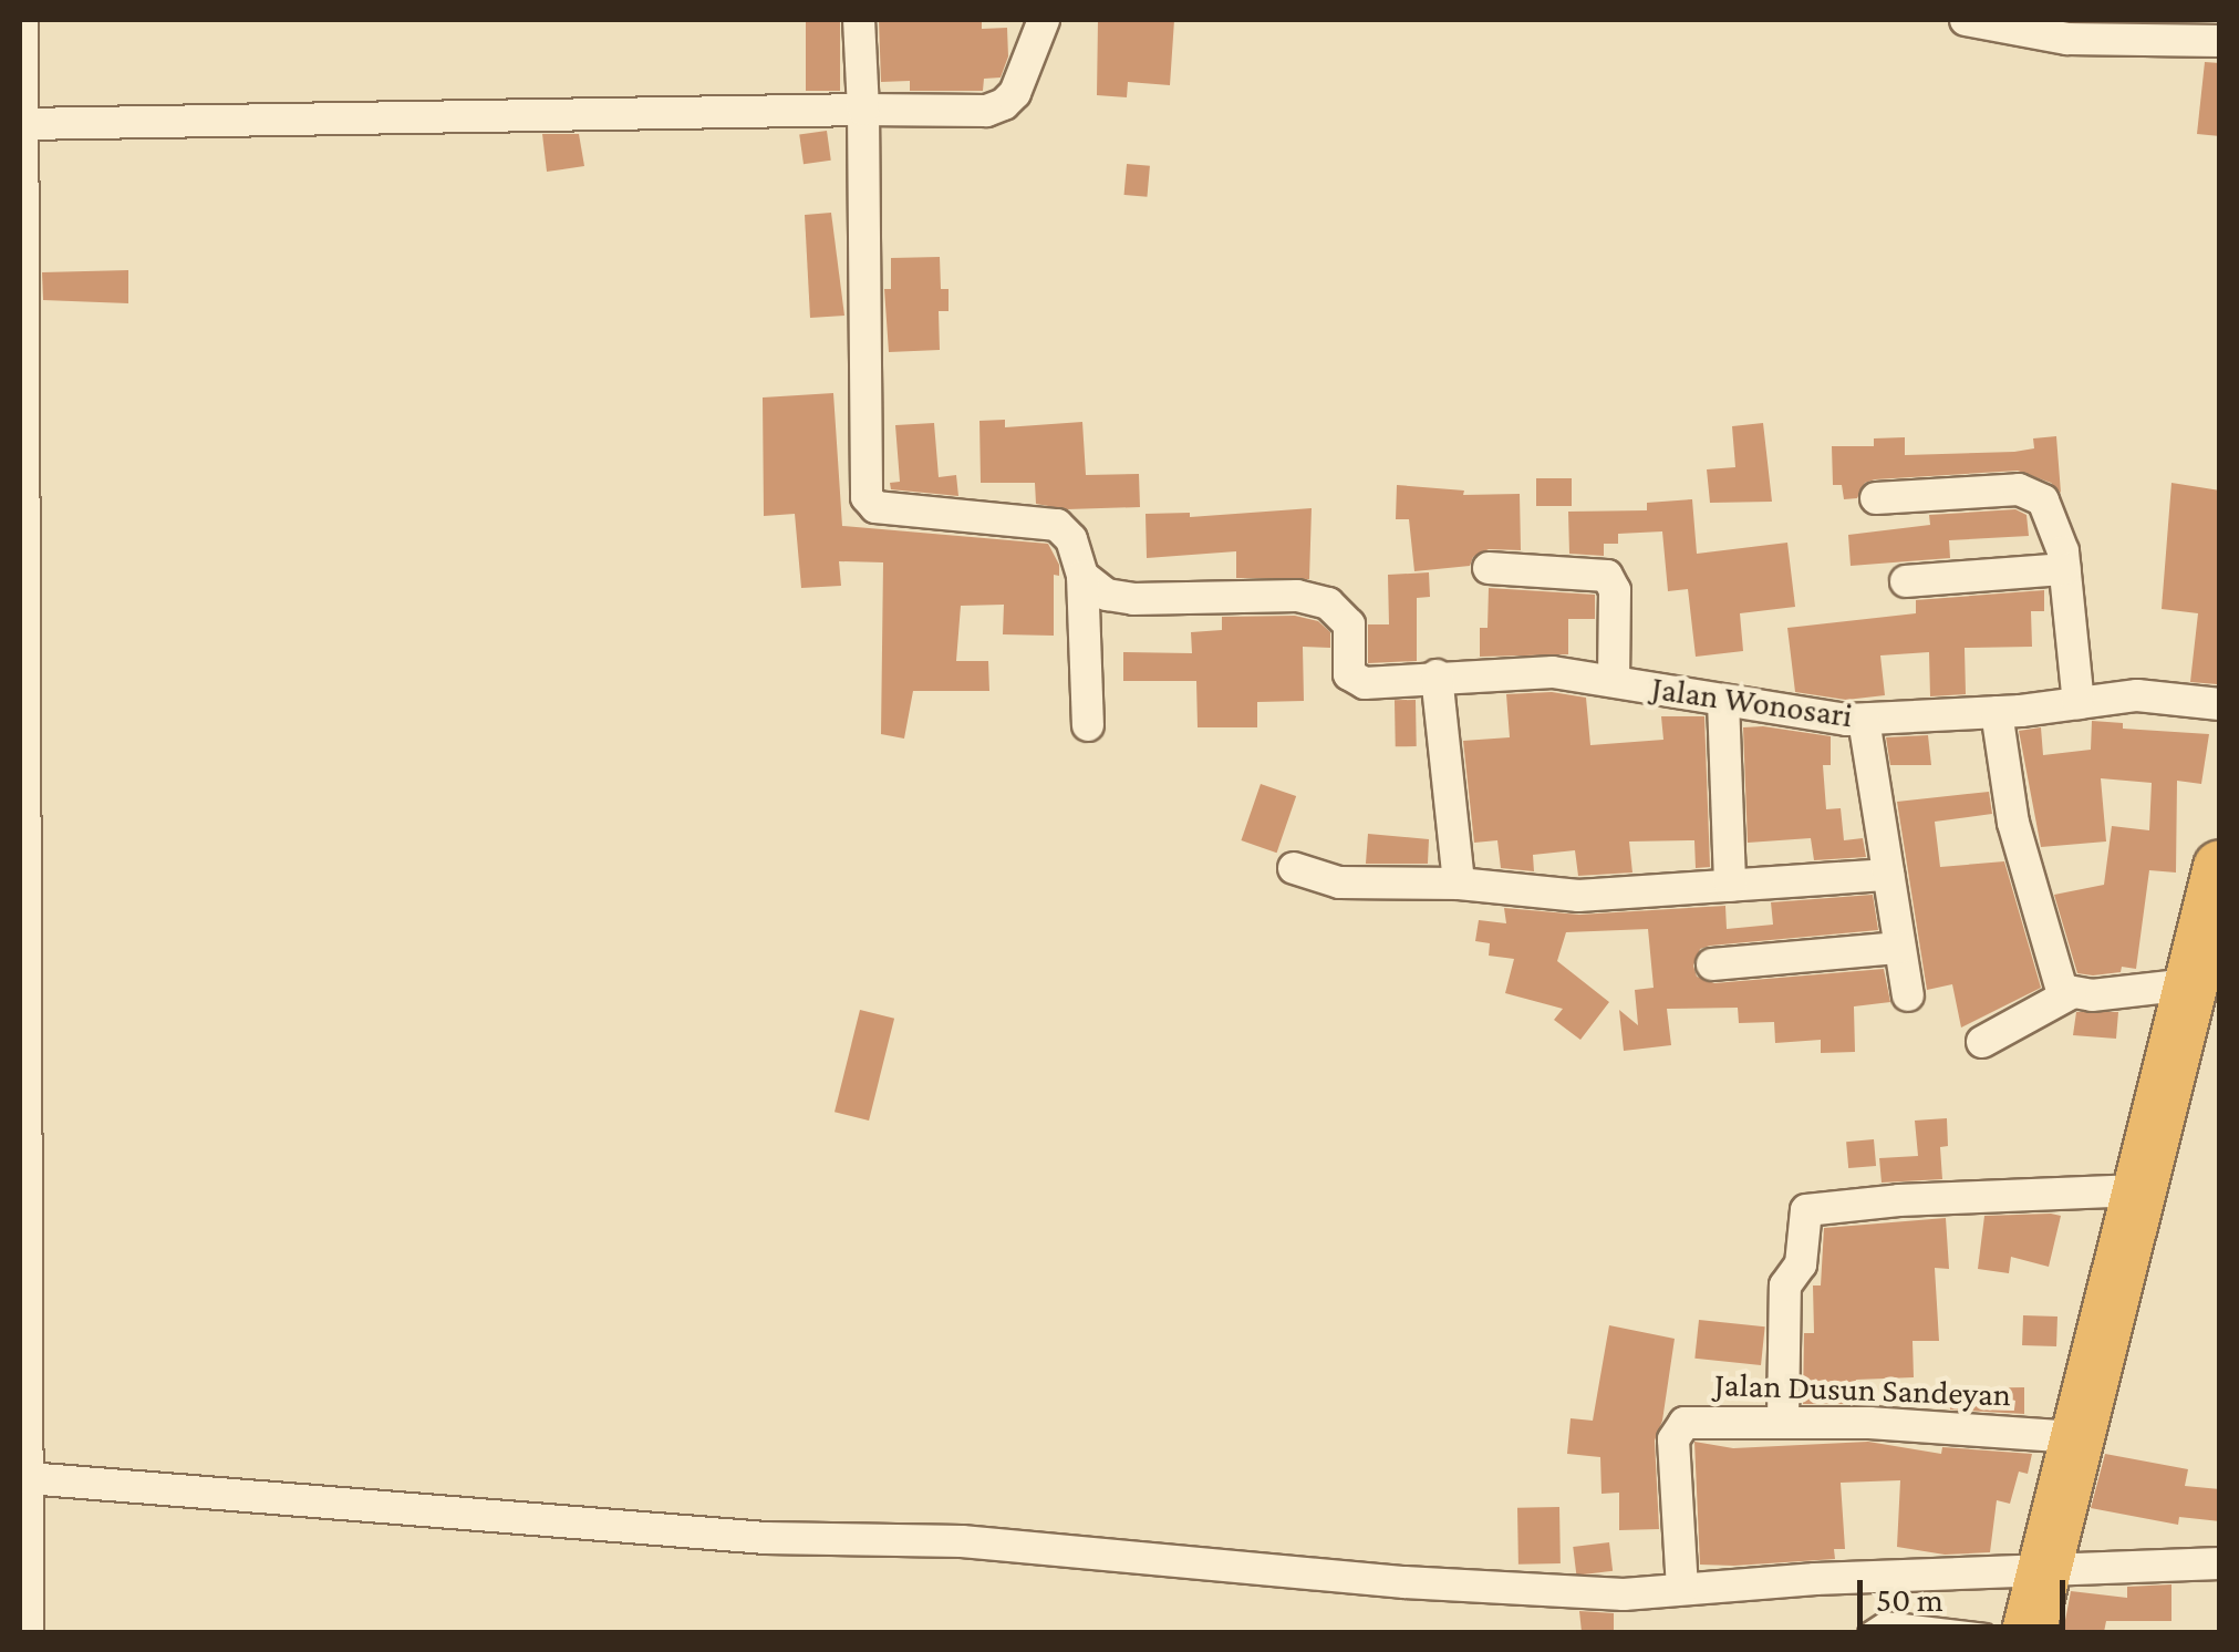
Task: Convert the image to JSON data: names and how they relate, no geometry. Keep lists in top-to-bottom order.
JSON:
{
  "streets": {
    "street": ["Jalan Wonosari", "Jalan Dusun Sandeyan"]
  },
  "scale_bar": "50 m"
}
